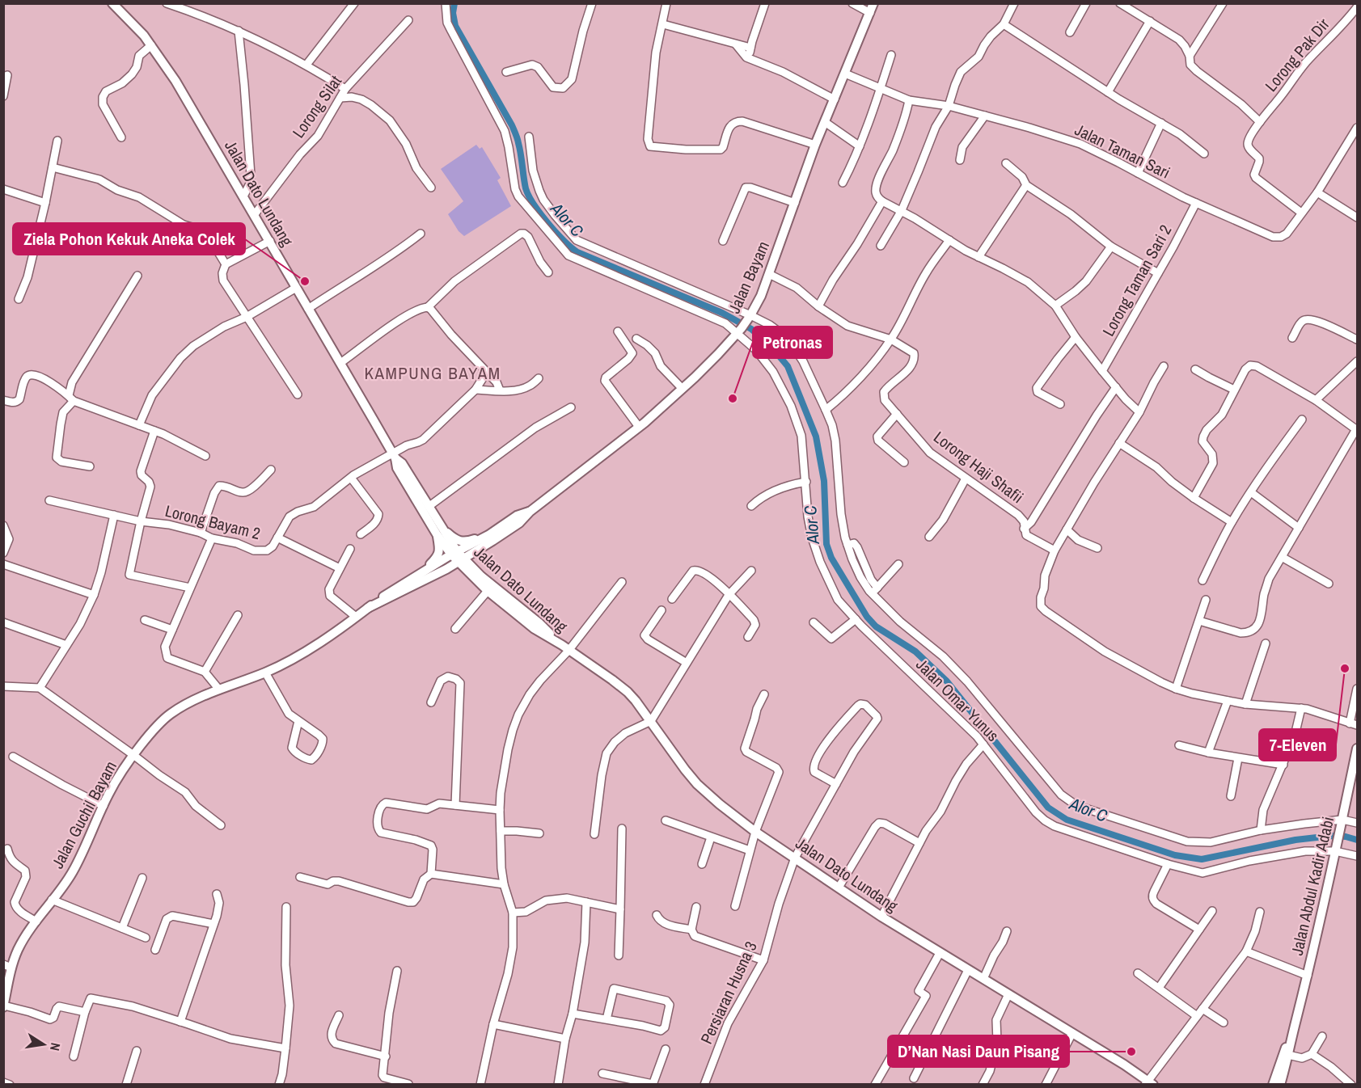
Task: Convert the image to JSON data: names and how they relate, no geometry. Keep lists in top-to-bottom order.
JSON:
{
  "streets": {
    "main road": [
      "Jalan Dato Lundang",
      "Jalan Bayam",
      "Jalan Guchil Bayam",
      "Jalan Abdul Kadir Adabi"
    ],
    "street": [
      "Lorong Pak Dir",
      "Lorong Silat",
      "Jalan Taman Sari",
      "Lorong Taman Sari 2",
      "Lorong Haji Shafii",
      "Lorong Bayam 2",
      "Jalan Omar Yunus",
      "Persiaran Husna 3"
    ]
  },
  "crossings": [
    ["Lorong Pak Dir", "Jalan Taman Sari"],
    ["Lorong Silat", "Jalan Dato Lundang"],
    ["Jalan Taman Sari", "Jalan Bayam"],
    ["Jalan Taman Sari", "Lorong Taman Sari 2"],
    ["Jalan Dato Lundang", "Jalan Bayam"],
    ["Jalan Dato Lundang", "Lorong Bayam 2"],
    ["Jalan Dato Lundang", "Jalan Guchil Bayam"],
    ["Jalan Dato Lundang", "Persiaran Husna 3"],
    ["Jalan Bayam", "Lorong Haji Shafii"],
    ["Jalan Bayam", "Jalan Omar Yunus"],
    ["Jalan Bayam", "Jalan Guchil Bayam"],
    ["Jalan Omar Yunus", "Jalan Abdul Kadir Adabi"]
  ],
  "districts": ["KAMPUNG BAYAM"],
  "water": ["Alor C"],
  "places": [
    "Ziela Pohon Kekuk Aneka Colek",
    "Petronas",
    "7-Eleven",
    "D’Nan Nasi Daun Pisang"
  ],
  "north": "right"
}
